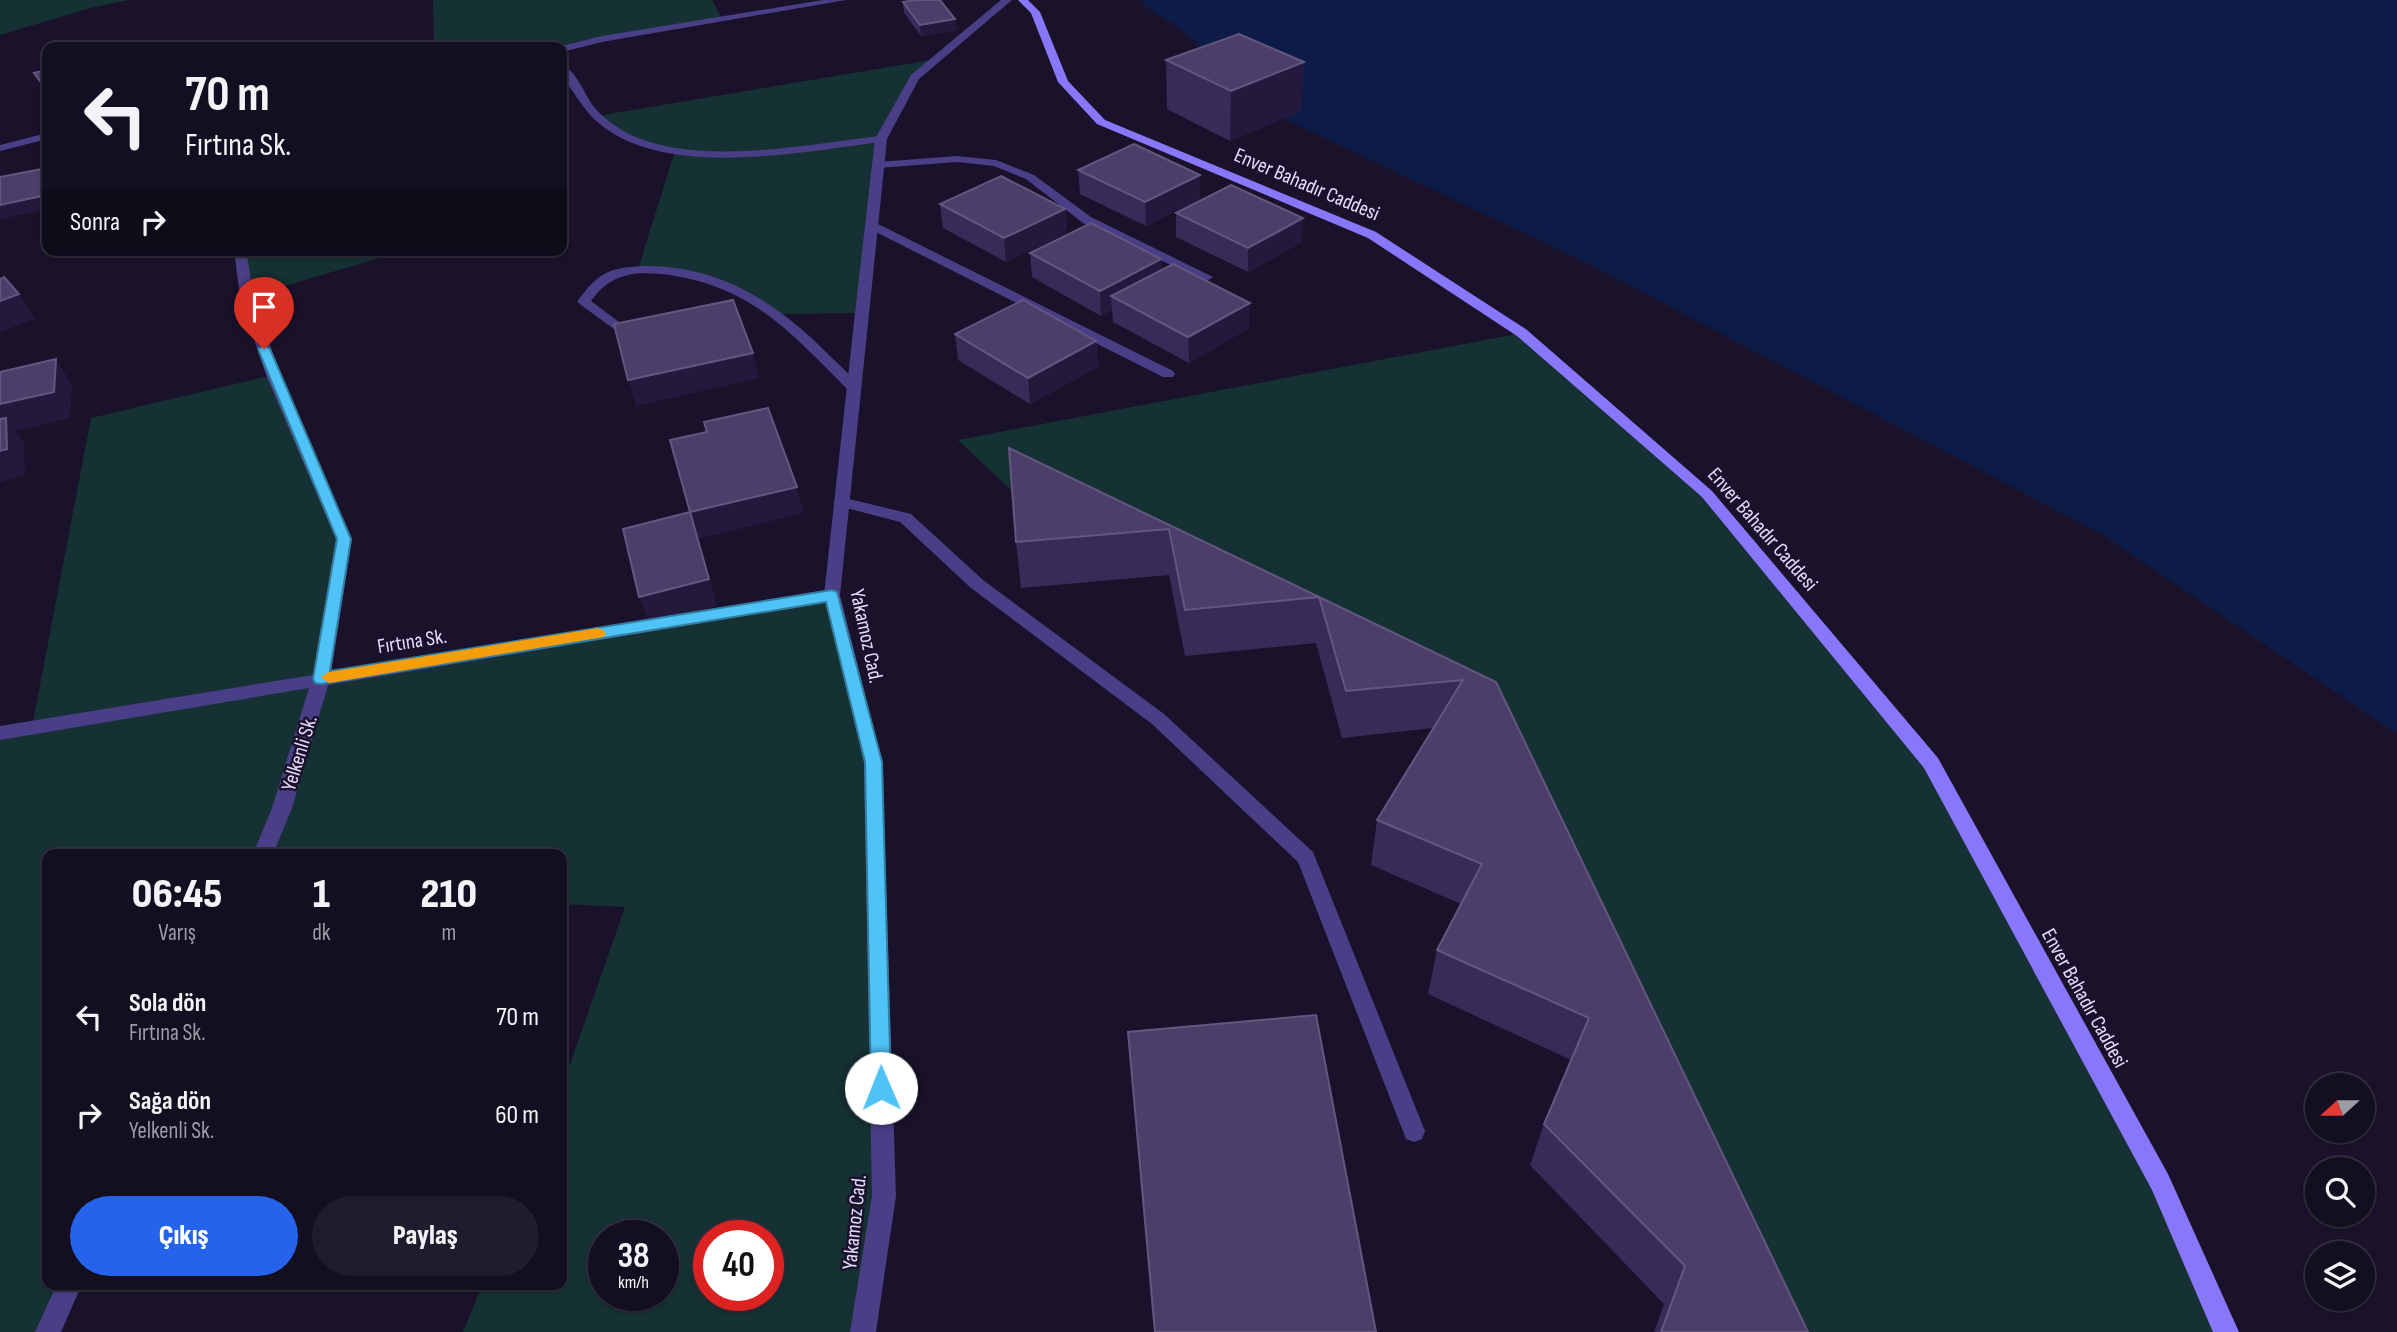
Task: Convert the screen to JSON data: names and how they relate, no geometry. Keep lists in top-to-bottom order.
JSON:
{
  "streets": {
    "main road": ["Enver Bahadır Caddesi"],
    "street": ["Yakamoz Cad.", "Fırtına Sk.", "Yelkenli Sk."]
  },
  "crossings": [
    ["Yakamoz Cad.", "Fırtına Sk."],
    ["Fırtına Sk.", "Yelkenli Sk."]
  ],
  "north": "left",
  "page": {
    "turn": ["70 m", "Fırtına Sk."],
    "then": "Sonra",
    "eta": [
      "06:45",
      "Varış",
      "1",
      "dk",
      "210",
      "m"
    ],
    "list": [
      {
        "name": "Sola dön",
        "note": "Fırtına Sk.",
        "value": "70 m"
      },
      {
        "name": "Sağa dön",
        "note": "Yelkenli Sk.",
        "value": "60 m"
      }
    ],
    "buttons": ["Çıkış", "Paylaş"],
    "speed": "38 km/h",
    "limit": "40"
  }
}
